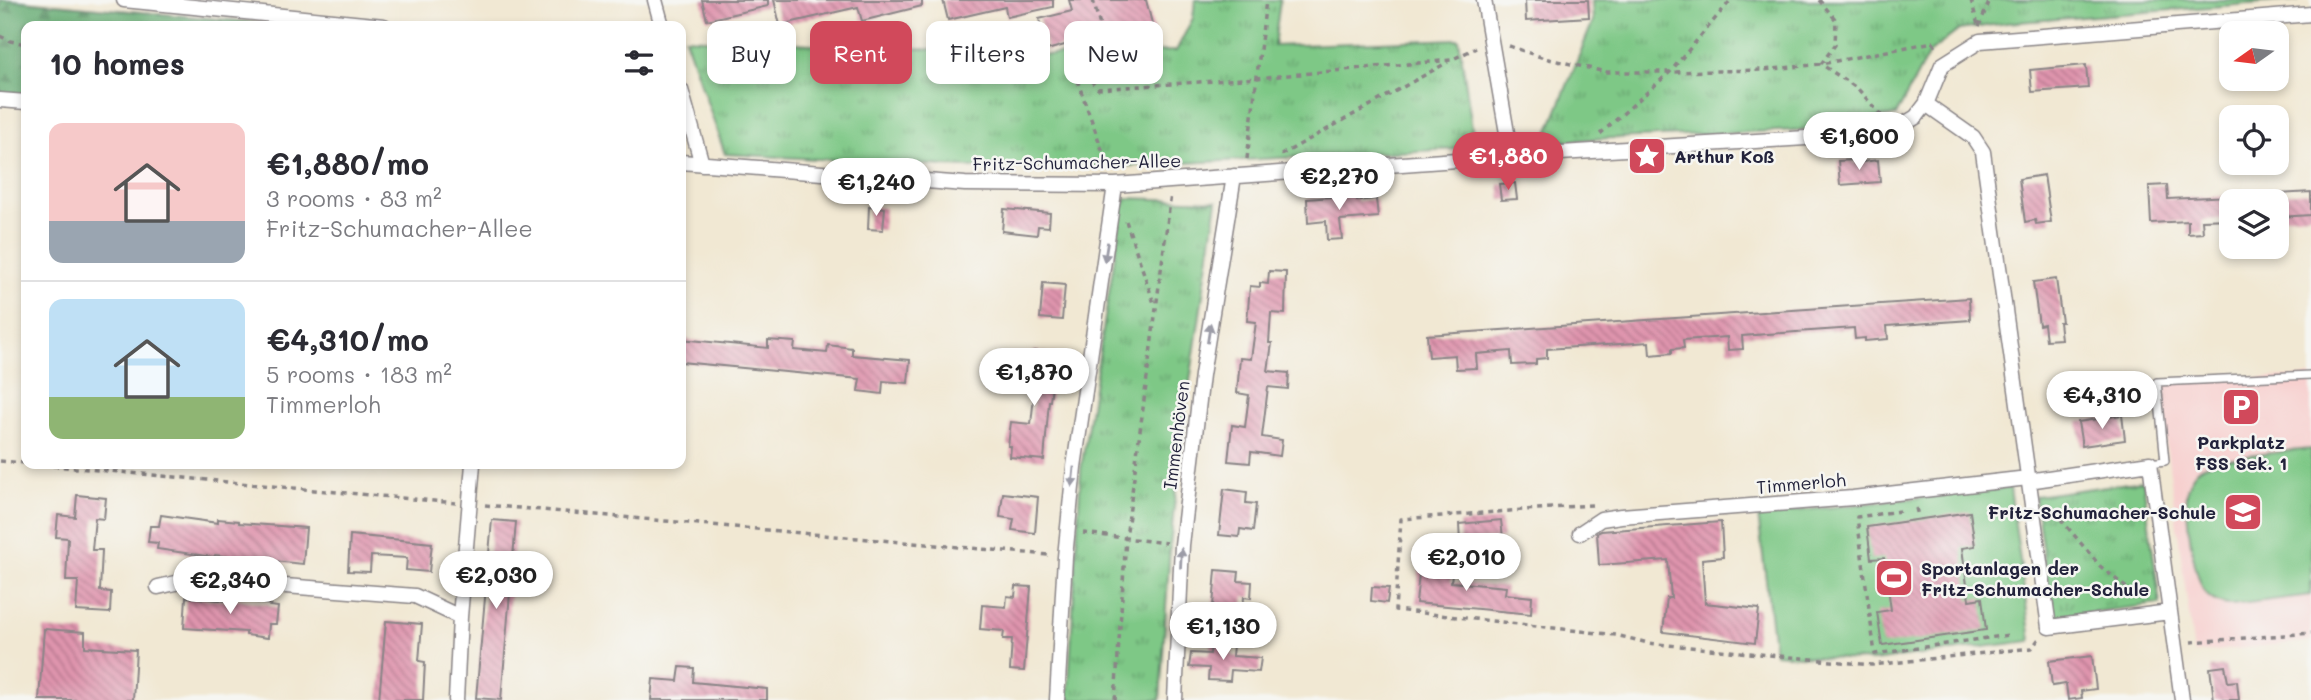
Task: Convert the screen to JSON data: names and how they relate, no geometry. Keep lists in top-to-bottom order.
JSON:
{
  "streets": {
    "street": ["Fritz-Schumacher-Allee", "Immenhöven", "Timmerloh"]
  },
  "crossings": [
    ["Fritz-Schumacher-Allee", "Immenhöven"]
  ],
  "places": {
    "place": ["Arthur Koß"],
    "parking": ["Parkplatz FSS Sek. 1"],
    "school or university": ["Fritz-Schumacher-Schule"],
    "sports": ["Sportanlagen der Fritz-Schumacher-Schule"]
  },
  "north": "left",
  "page": {
    "chip": [
      "Buy",
      "Rent",
      "Filters",
      "New"
    ],
    "heading": "10 homes",
    "list": [
      {
        "name": "€1,880/mo",
        "note": "3 rooms · 83 m² · Fritz-Schumacher-Allee"
      },
      {
        "name": "€4,310/mo",
        "note": "5 rooms · 183 m² · Timmerloh"
      }
    ],
    "price": [
      "€1,600",
      "€1,880",
      "€2,270",
      "€1,240",
      "€1,870",
      "€4,310",
      "€2,010",
      "€2,030",
      "€2,340",
      "€1,130"
    ]
  }
}
